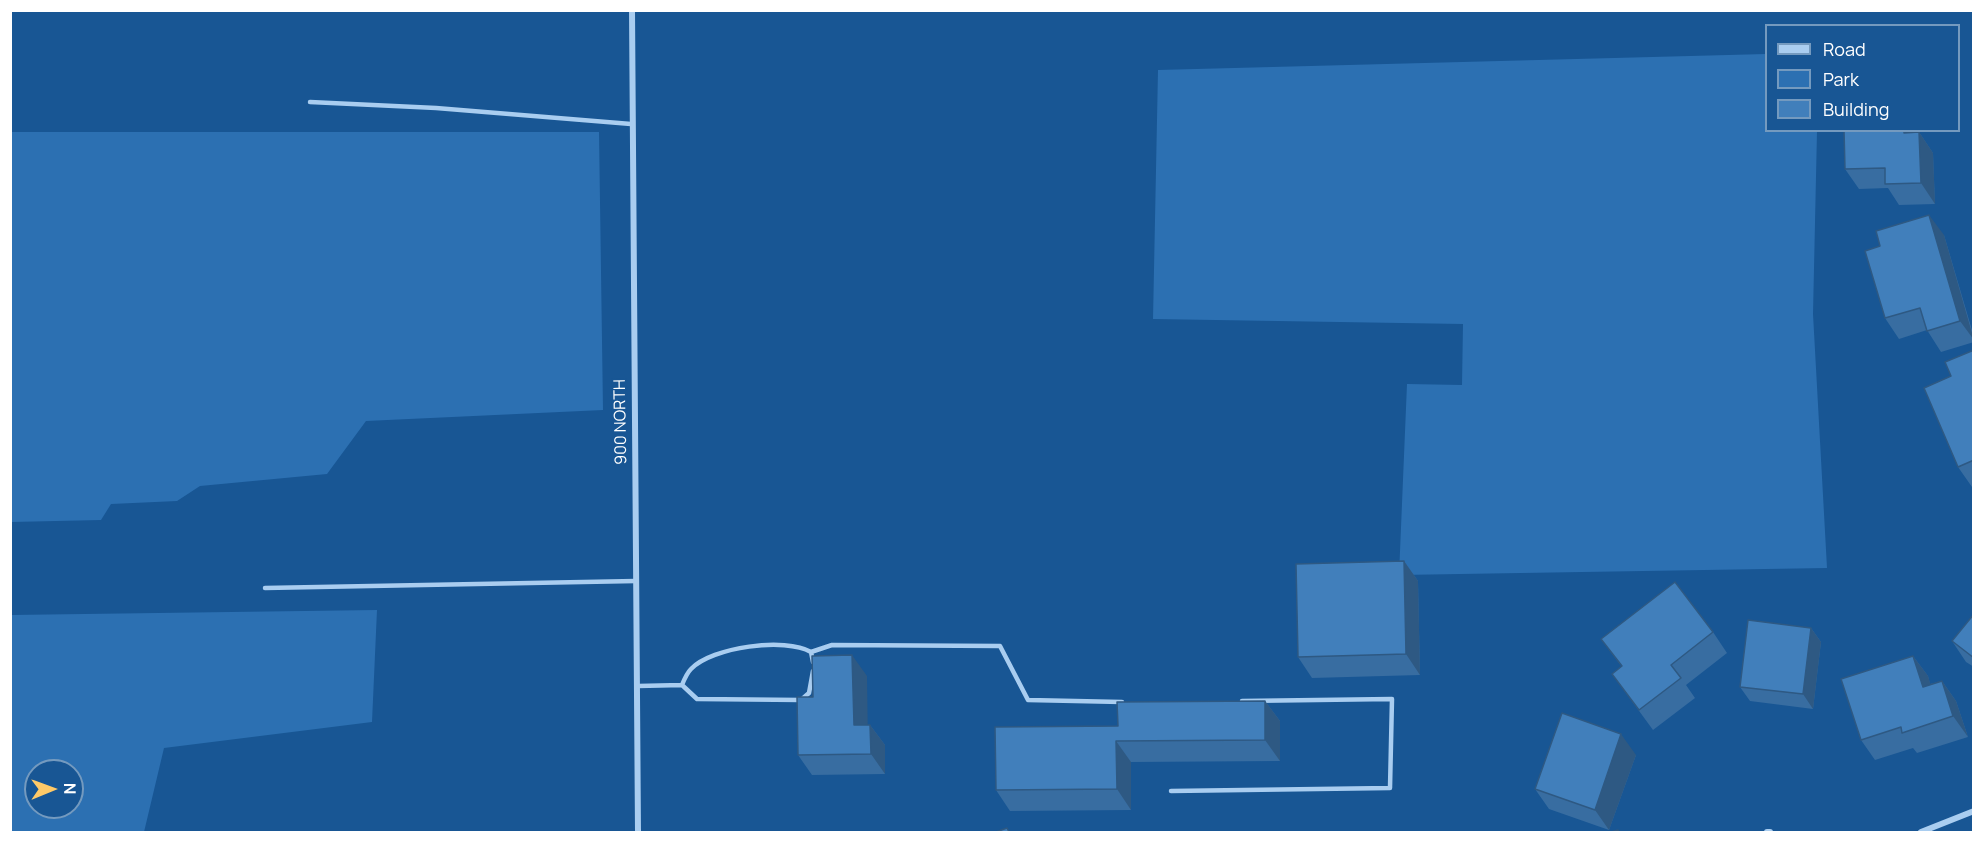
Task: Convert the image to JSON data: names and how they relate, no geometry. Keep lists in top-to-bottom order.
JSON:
{
  "streets": {
    "street": ["900 NORTH"]
  },
  "legend": ["Road", "Park", "Building"],
  "north": "right"
}
